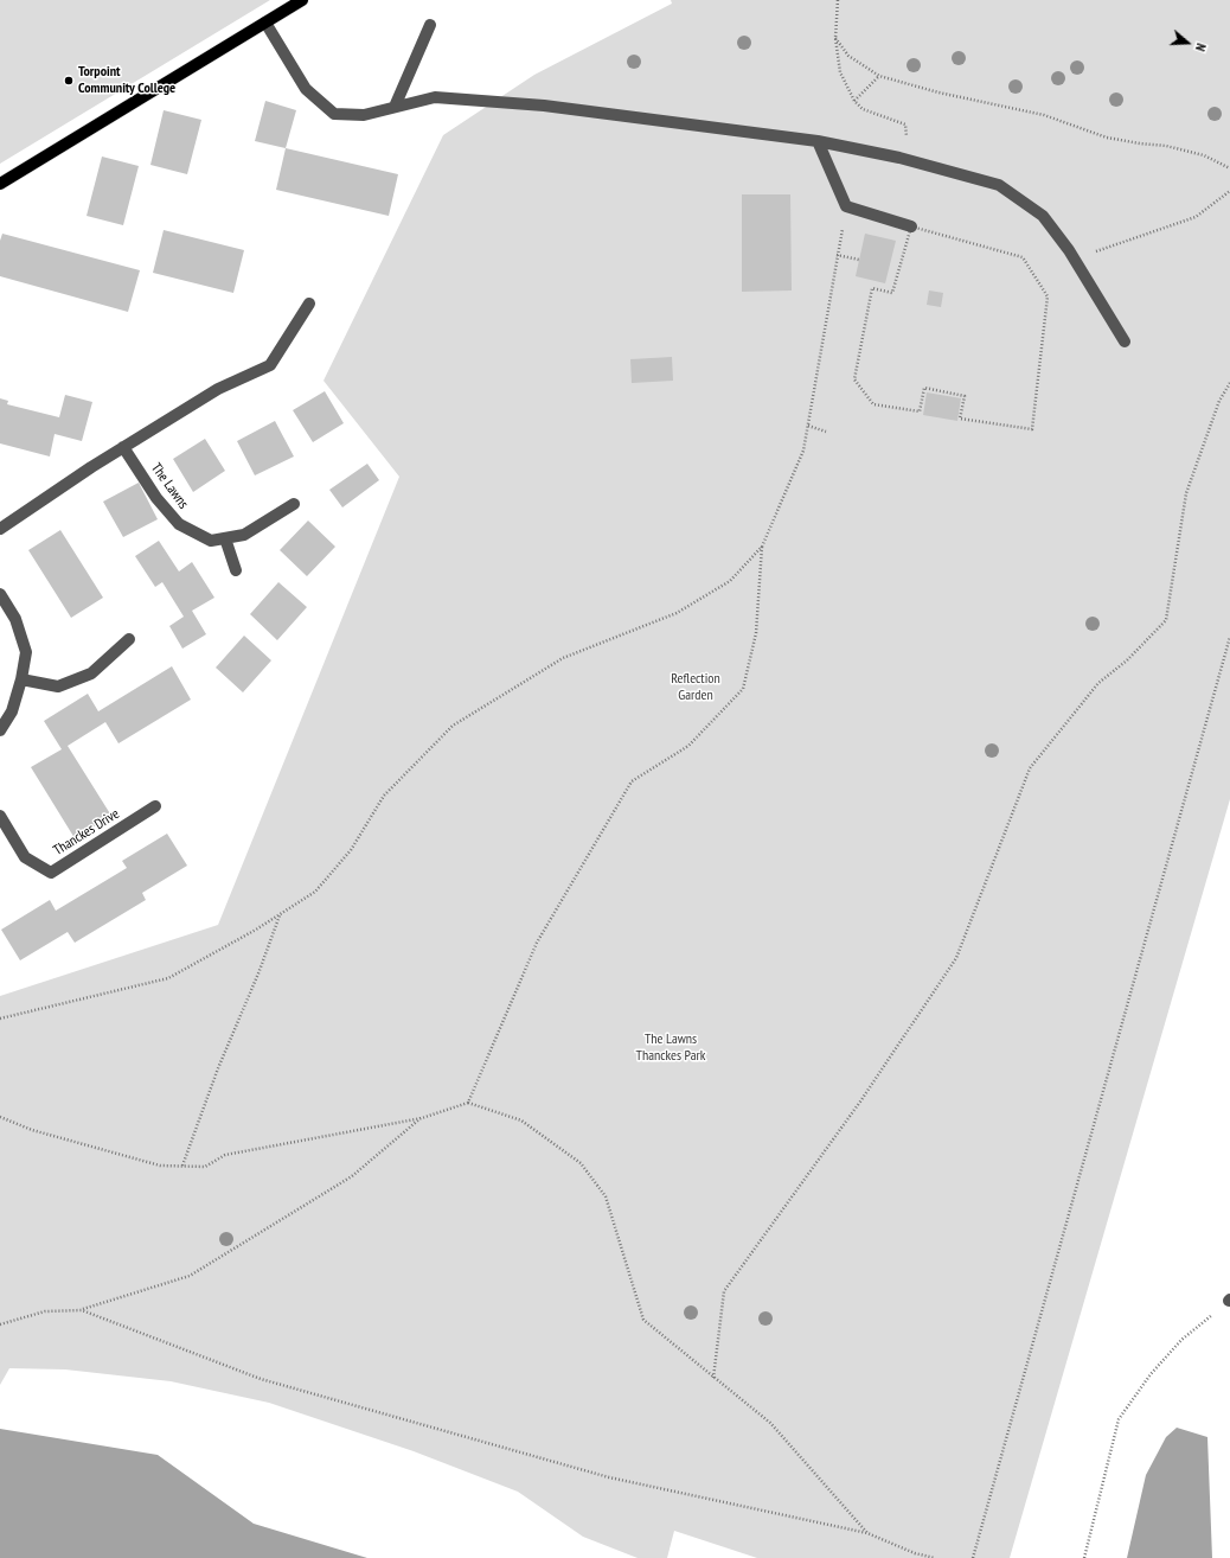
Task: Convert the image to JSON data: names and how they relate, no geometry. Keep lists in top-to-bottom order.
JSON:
{
  "streets": {
    "street": ["The Lawns", "Thanckes Drive"]
  },
  "parks": ["Reflection Garden", "The Lawns Thanckes Park"],
  "places": ["Torpoint Community College"],
  "north": "right"
}
